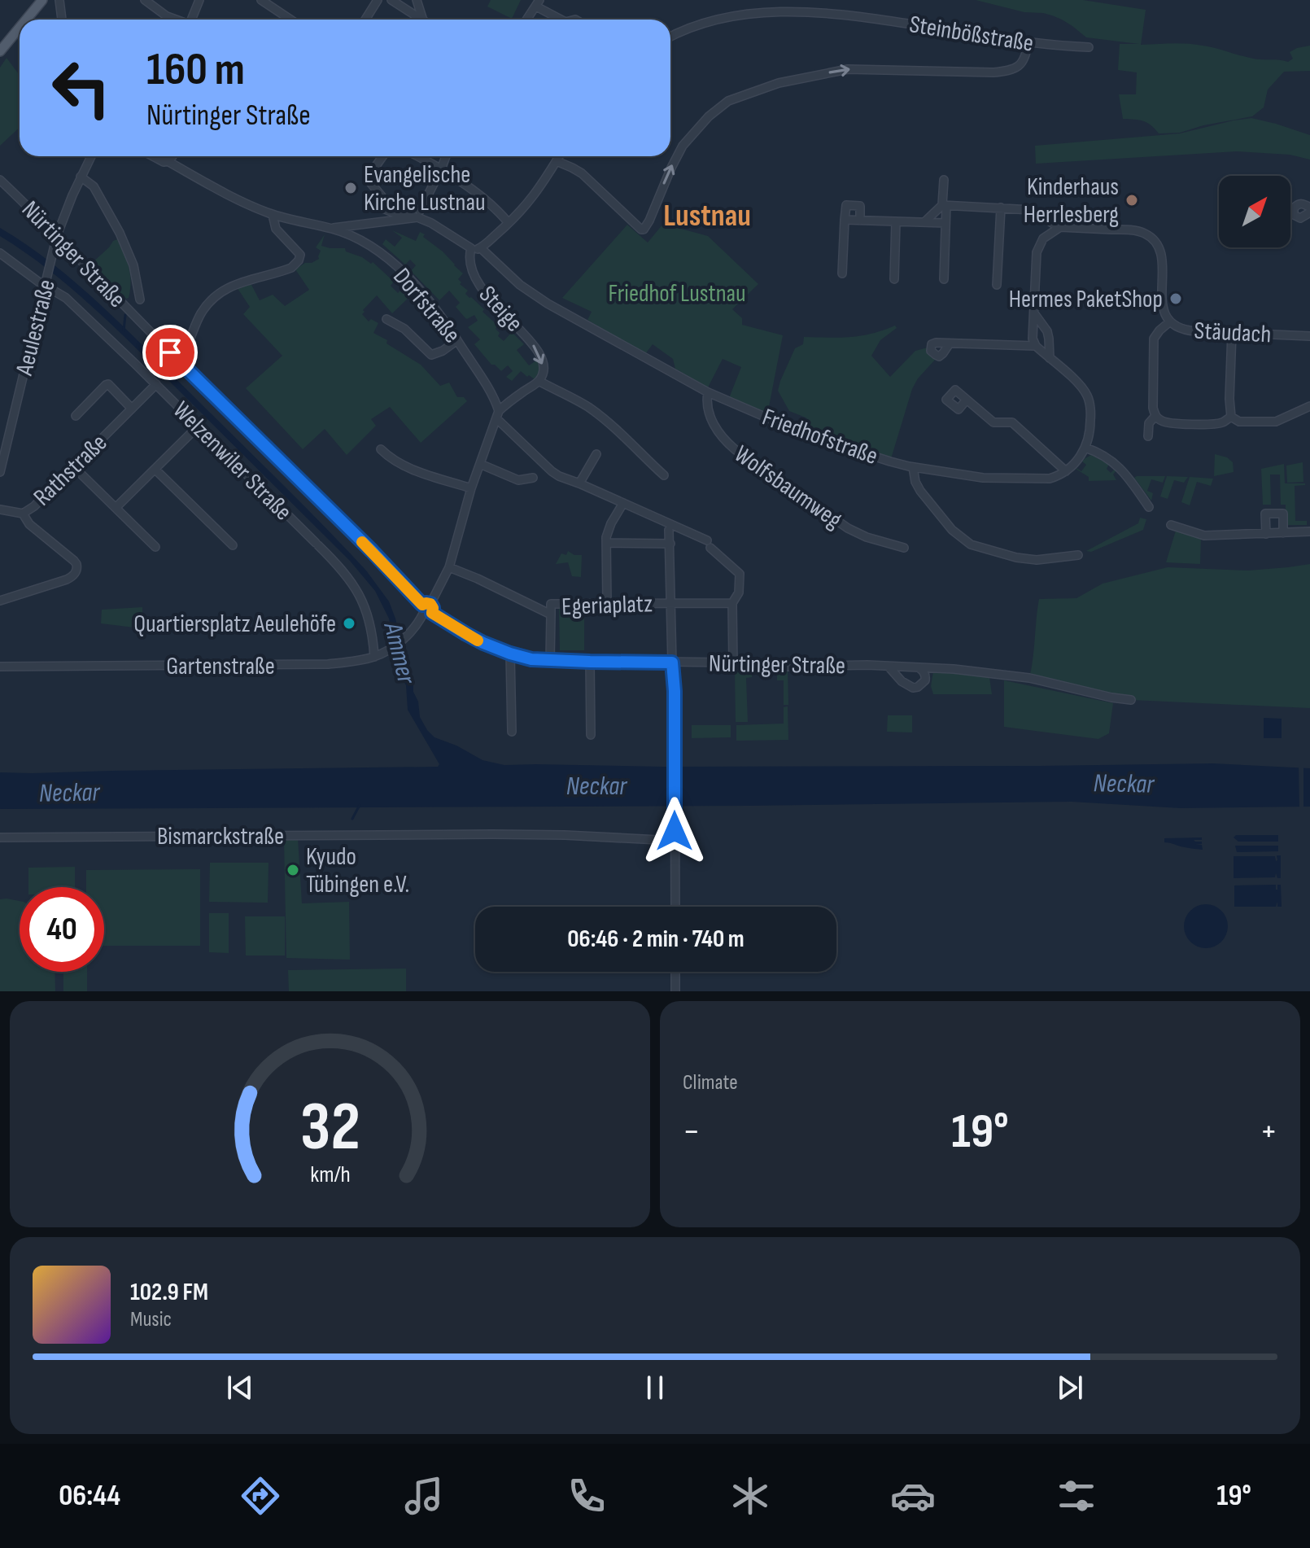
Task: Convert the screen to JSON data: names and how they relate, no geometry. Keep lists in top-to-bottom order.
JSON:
{
  "streets": {
    "street": [
      "Steinbößstraße",
      "Nürtinger Straße",
      "Dorfstraße",
      "Steige",
      "Aeulestraße",
      "Stäudach",
      "Friedhofstraße",
      "Welzenwiler Straße",
      "Rathstraße",
      "Wolfsbaumweg",
      "Egeriaplatz",
      "Gartenstraße",
      "Bismarckstraße"
    ]
  },
  "crossings": [
    ["Nürtinger Straße", "Aeulestraße"],
    ["Nürtinger Straße", "Egeriaplatz"],
    ["Nürtinger Straße", "Gartenstraße"],
    ["Dorfstraße", "Egeriaplatz"],
    ["Aeulestraße", "Welzenwiler Straße"],
    ["Friedhofstraße", "Wolfsbaumweg"],
    ["Welzenwiler Straße", "Rathstraße"],
    ["Welzenwiler Straße", "Gartenstraße"]
  ],
  "one_way": ["Steige"],
  "districts": ["Lustnau"],
  "water": ["Ammer", "Neckar"],
  "parks": ["Friedhof Lustnau"],
  "places": [
    "Evangelische Kirche Lustnau",
    "Kinderhaus Herrlesberg",
    "Hermes PaketShop",
    "Quartiersplatz Aeulehöfe",
    "Kyudo Tübingen e.V."
  ],
  "north": "top right",
  "page": {
    "turn": ["160 m", "Nürtinger Straße"],
    "limit": "40",
    "trip": "06:46 · 2 min · 740 m",
    "tile": "Climate",
    "heat": ["−", "19°", "+"],
    "song": ["102.9 FM", "Music"],
    "tabs": ["06:44", "19°"],
    "gauge": ["32", "km/h"]
  }
}
